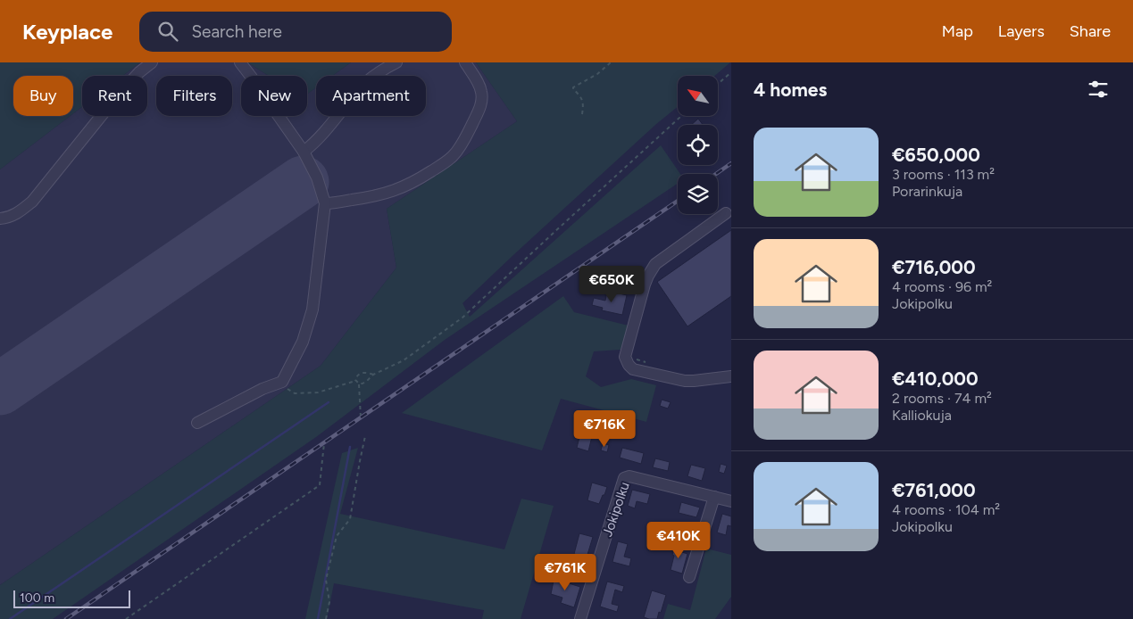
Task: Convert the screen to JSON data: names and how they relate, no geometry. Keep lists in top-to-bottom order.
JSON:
{
  "streets": {
    "street": ["Jokipolku"]
  },
  "scale_bar": "100 m",
  "north": "top left",
  "page": {
    "header": "Keyplace",
    "search": "Search here",
    "nav": ["Map", "Layers", "Share"],
    "heading": "4 homes",
    "chip": [
      "Buy",
      "Rent",
      "Filters",
      "New",
      "Apartment"
    ],
    "list": [
      {
        "name": "€650,000",
        "note": "3 rooms · 113 m² · Porarinkuja"
      },
      {
        "name": "€716,000",
        "note": "4 rooms · 96 m² · Jokipolku"
      },
      {
        "name": "€410,000",
        "note": "2 rooms · 74 m² · Kalliokuja"
      },
      {
        "name": "€761,000",
        "note": "4 rooms · 104 m² · Jokipolku"
      }
    ],
    "price": [
      "€650K",
      "€716K",
      "€410K",
      "€761K"
    ],
    "scale": "100 m"
  }
}
